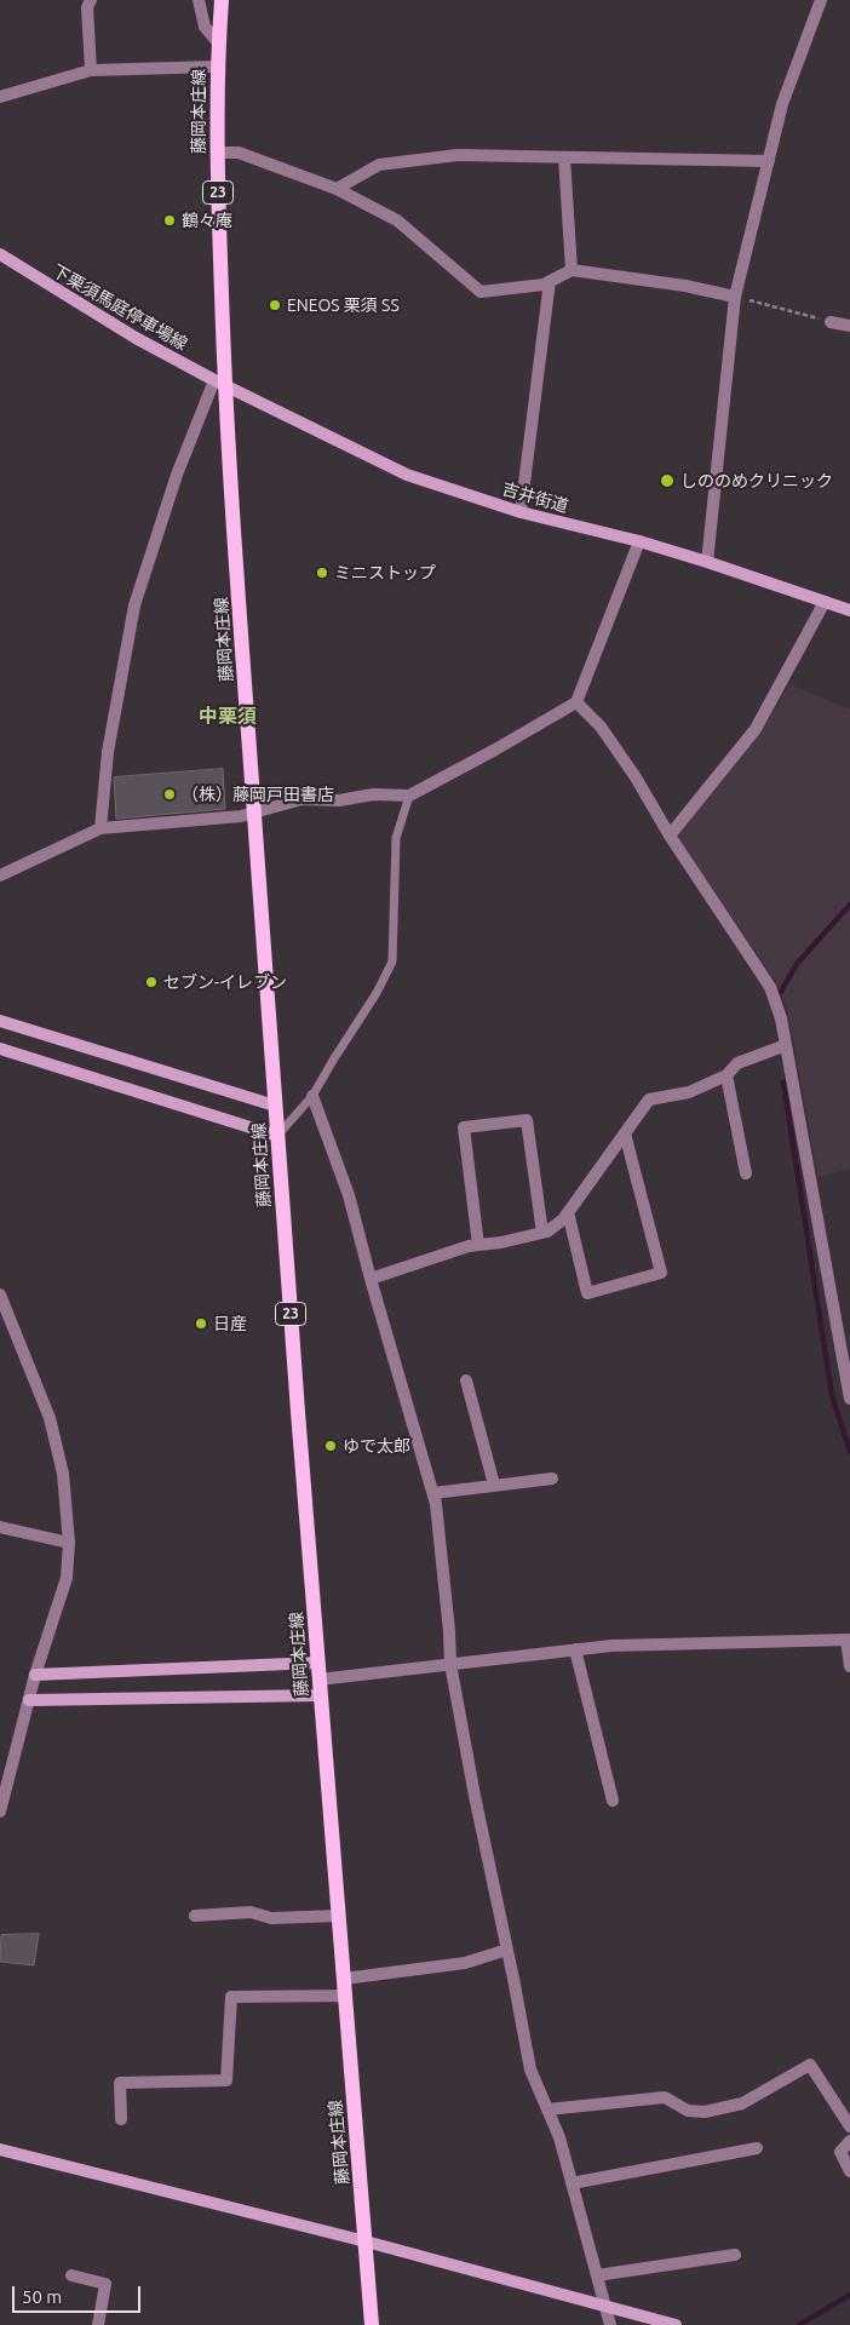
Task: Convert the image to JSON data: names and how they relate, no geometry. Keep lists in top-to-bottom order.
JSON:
{
  "streets": {
    "main road": ["藤岡本庄線", "23"],
    "street": ["下栗須馬庭停車場線", "吉井街道"]
  },
  "crossings": [
    ["藤岡本庄線", "下栗須馬庭停車場線"],
    ["藤岡本庄線", "吉井街道"],
    ["下栗須馬庭停車場線", "吉井街道"]
  ],
  "districts": ["中栗須"],
  "places": [
    "鶴々庵",
    "ENEOS 栗須 SS",
    "しののめクリニック",
    "ミニストップ",
    "（株）藤岡戸田書店",
    "セブン-イレブン",
    "日産",
    "ゆで太郎"
  ],
  "scale_bar": "50 m"
}
